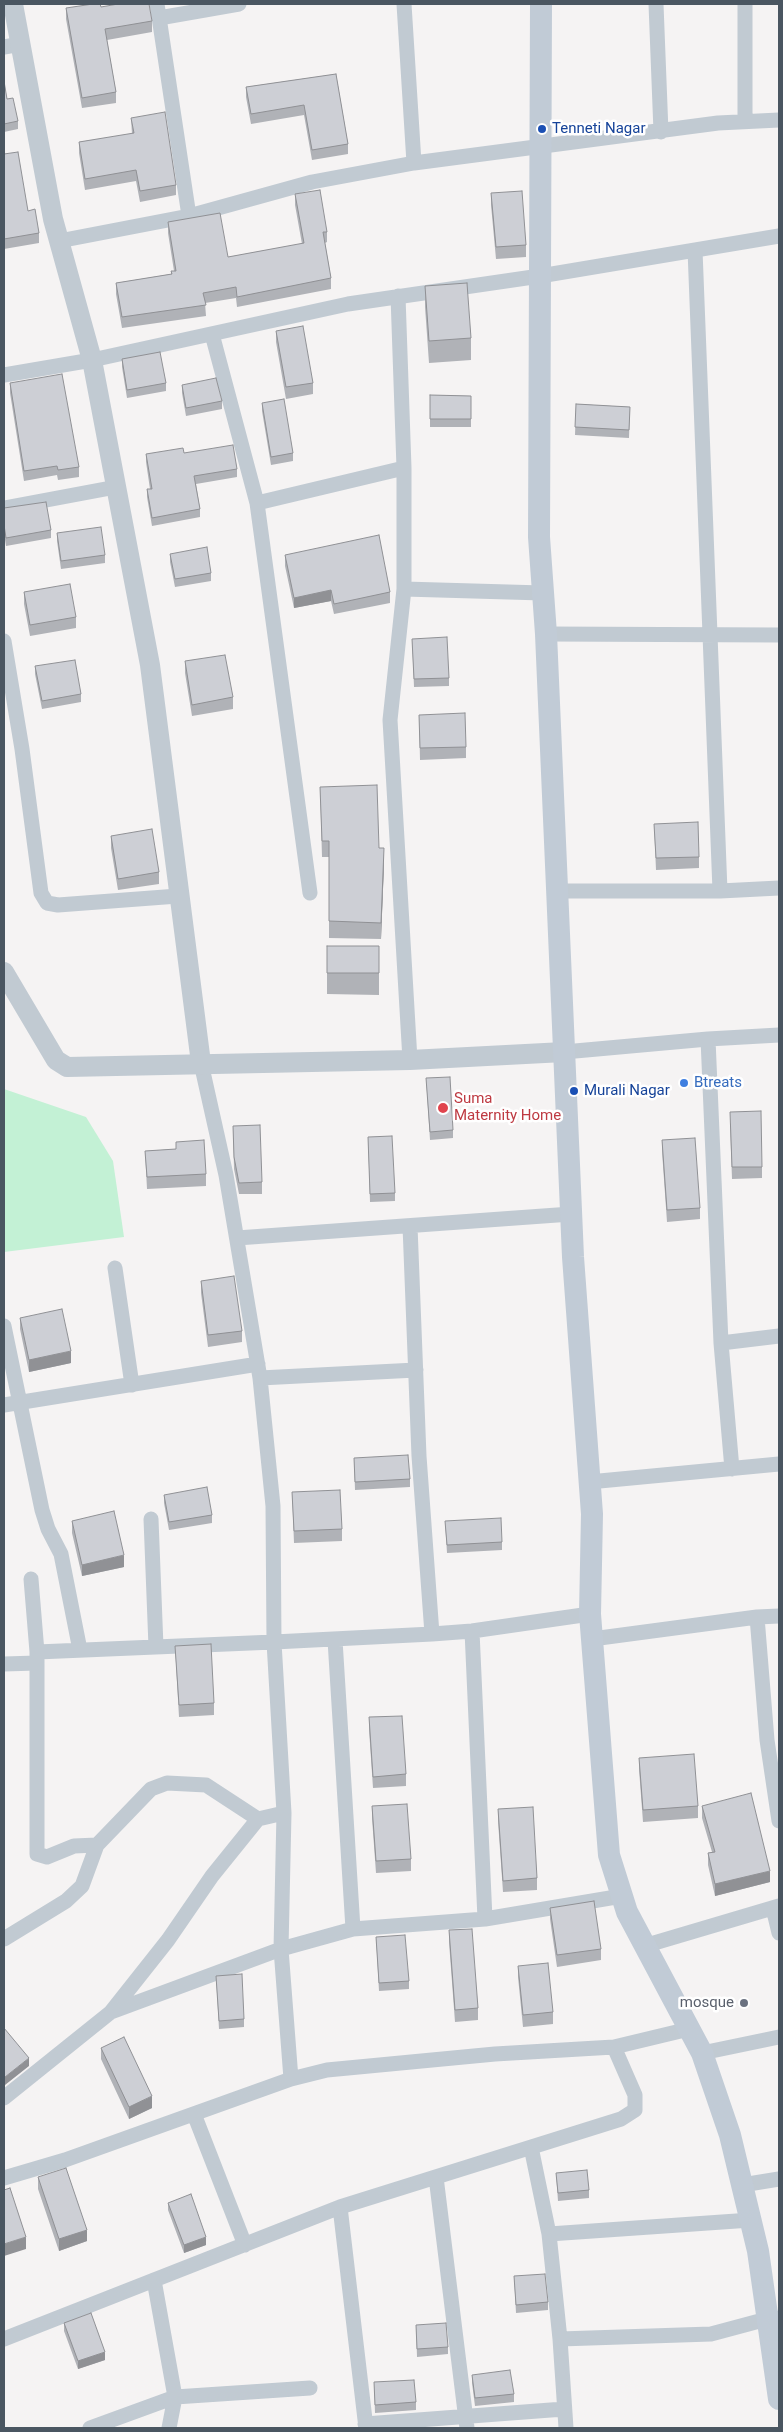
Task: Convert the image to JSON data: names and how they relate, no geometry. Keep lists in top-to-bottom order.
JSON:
{
  "places": [
    "Tenneti Nagar",
    "Btreats",
    "Murali Nagar",
    "Suma Maternity Home",
    "mosque"
  ]
}
